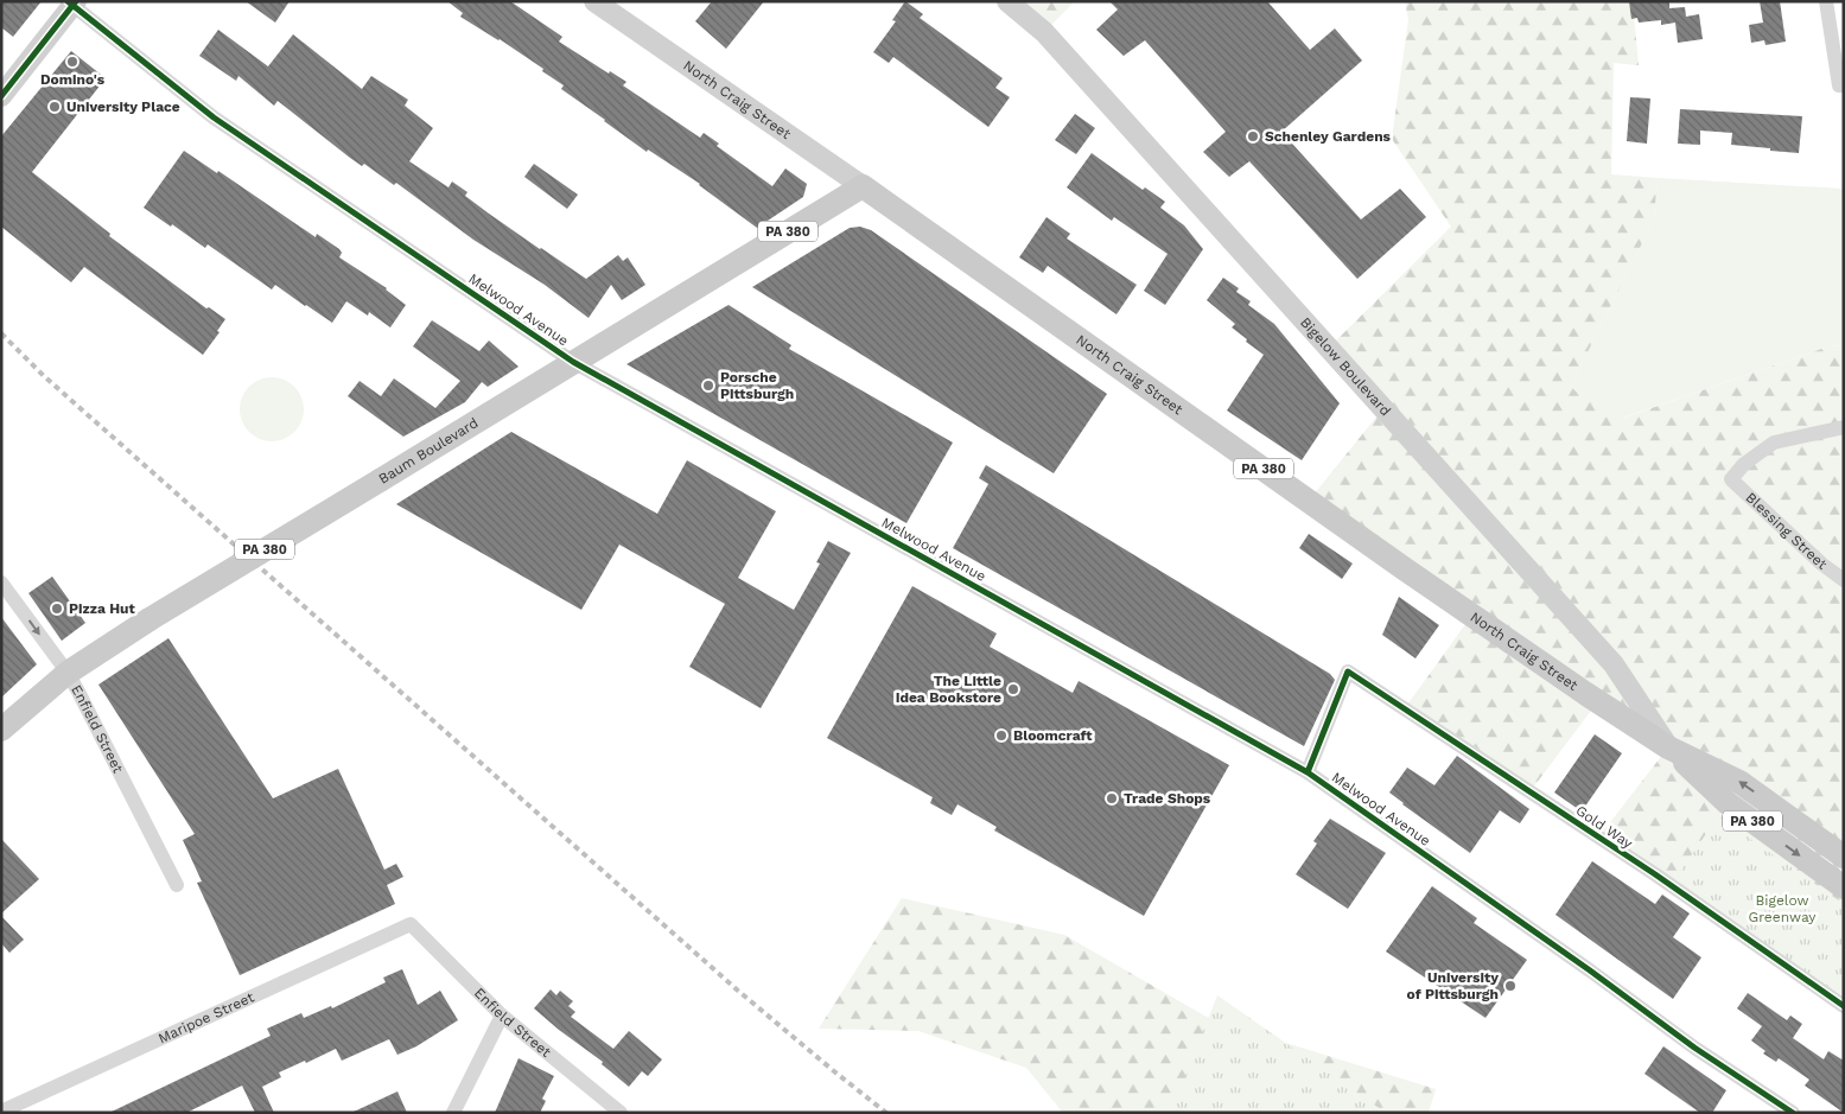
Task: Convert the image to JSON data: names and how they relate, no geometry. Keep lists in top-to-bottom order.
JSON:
{
  "streets": {
    "main road": [
      "North Craig Street",
      "PA 380",
      "Bigelow Boulevard",
      "Baum Boulevard"
    ],
    "street": [
      "Melwood Avenue",
      "Blessing Street",
      "Enfield Street",
      "Gold Way",
      "Maripoe Street"
    ]
  },
  "crossings": [
    ["North Craig Street", "PA 380"],
    ["North Craig Street", "Bigelow Boulevard"],
    ["North Craig Street", "Baum Boulevard"],
    ["PA 380", "Bigelow Boulevard"],
    ["Melwood Avenue", "Baum Boulevard"],
    ["Melwood Avenue", "Gold Way"],
    ["Baum Boulevard", "Enfield Street"],
    ["Enfield Street", "Maripoe Street"]
  ],
  "parks": ["Bigelow Greenway"],
  "places": [
    "Domino's",
    "University Place",
    "Schenley Gardens",
    "Porsche Pittsburgh",
    "Pizza Hut",
    "The Little Idea Bookstore",
    "Bloomcraft",
    "Trade Shops",
    "University of Pittsburgh"
  ]
}
